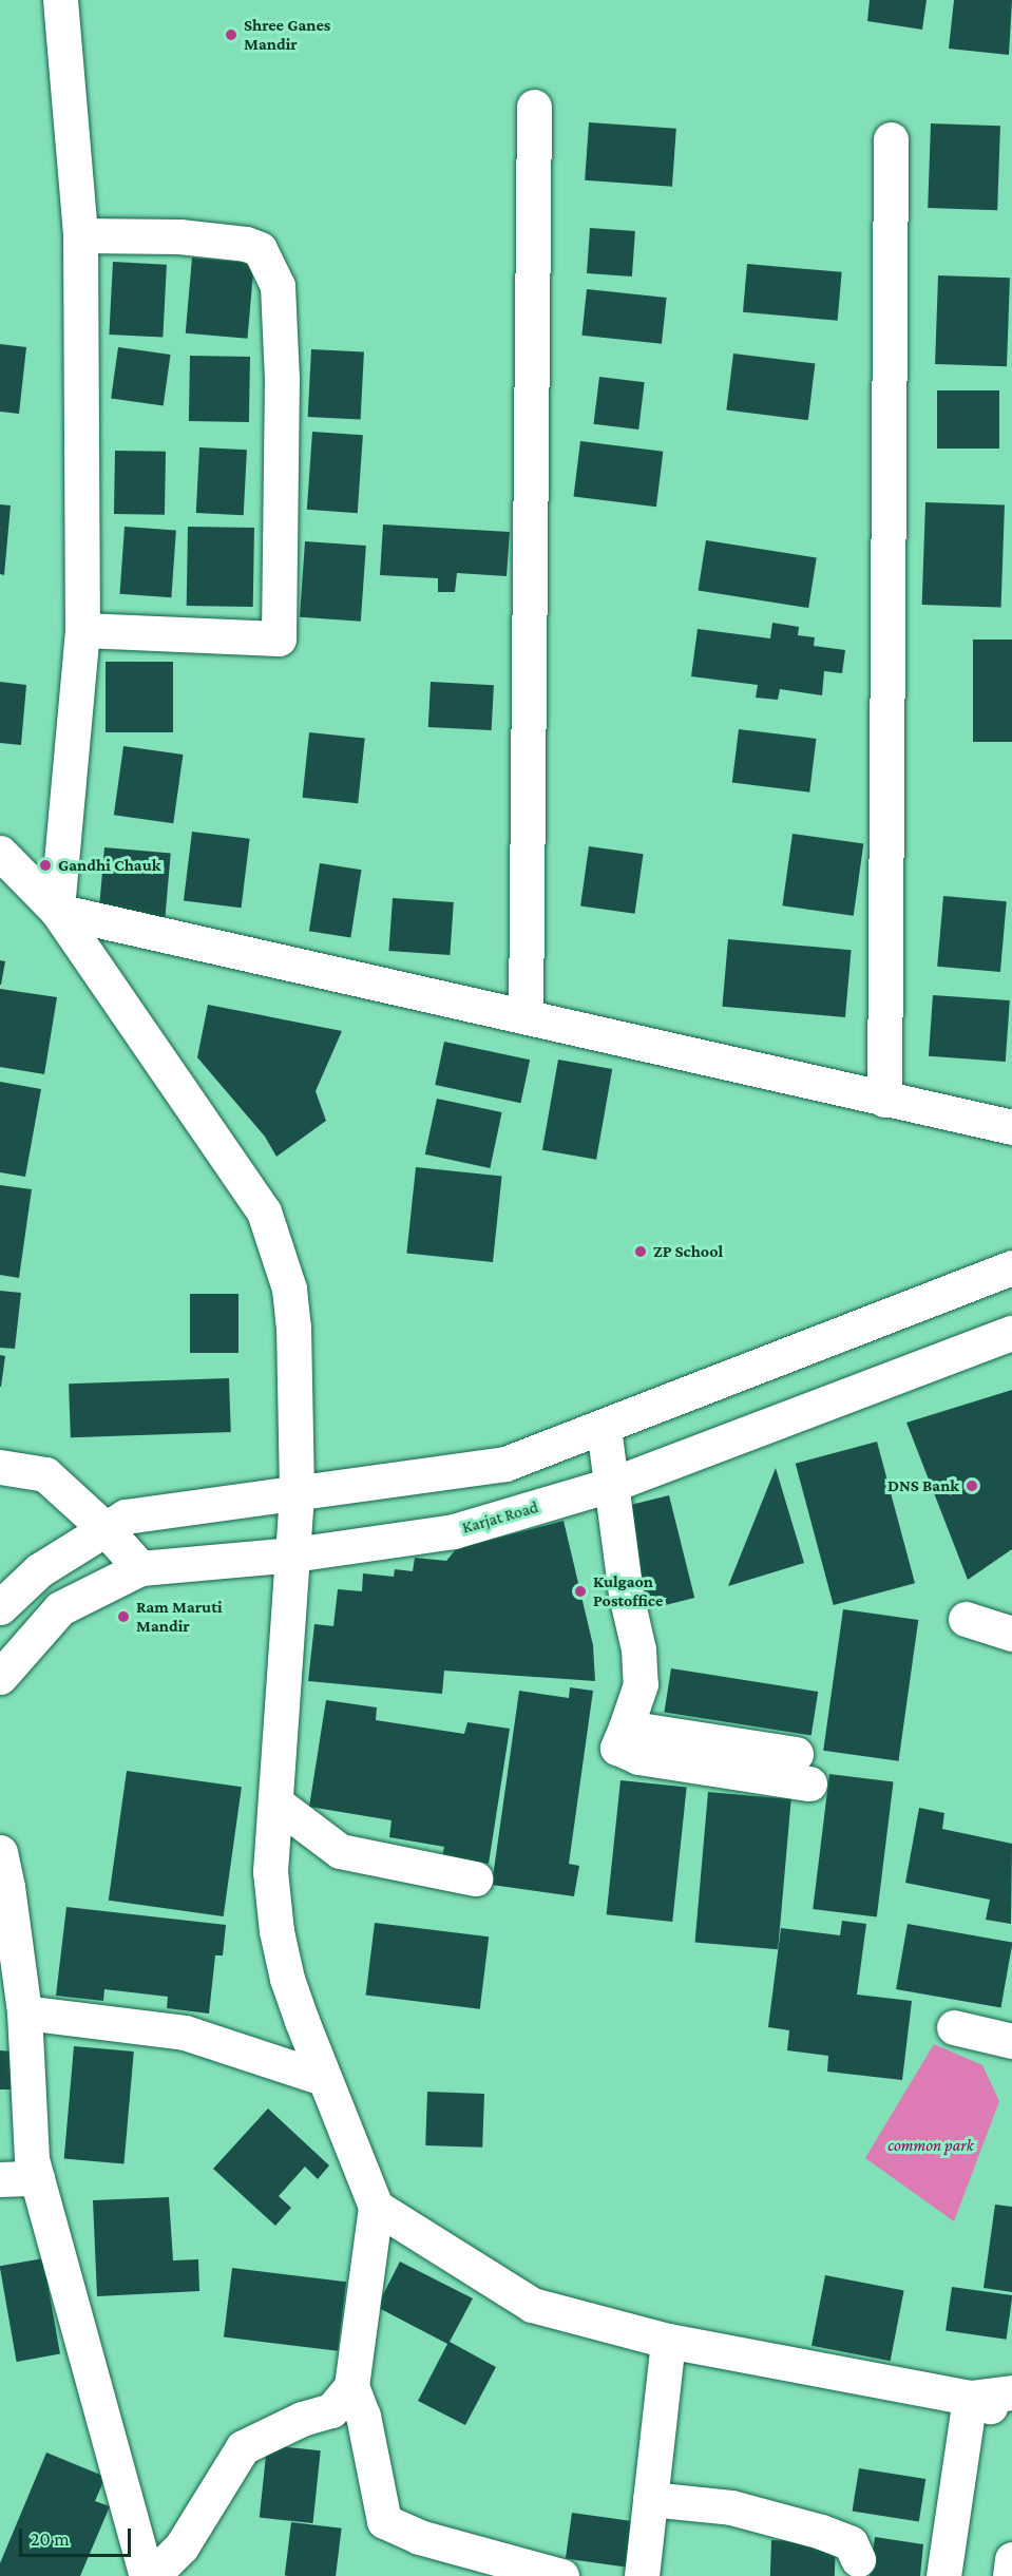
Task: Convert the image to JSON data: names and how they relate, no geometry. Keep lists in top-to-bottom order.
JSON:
{
  "streets": {
    "street": ["Karjat Road"]
  },
  "parks": ["common park"],
  "places": [
    "Shree Ganes Mandir",
    "Gandhi Chauk",
    "ZP School",
    "DNS Bank",
    "Kulgaon Postoffice",
    "Ram Maruti Mandir"
  ],
  "scale_bar": "20 m"
}
